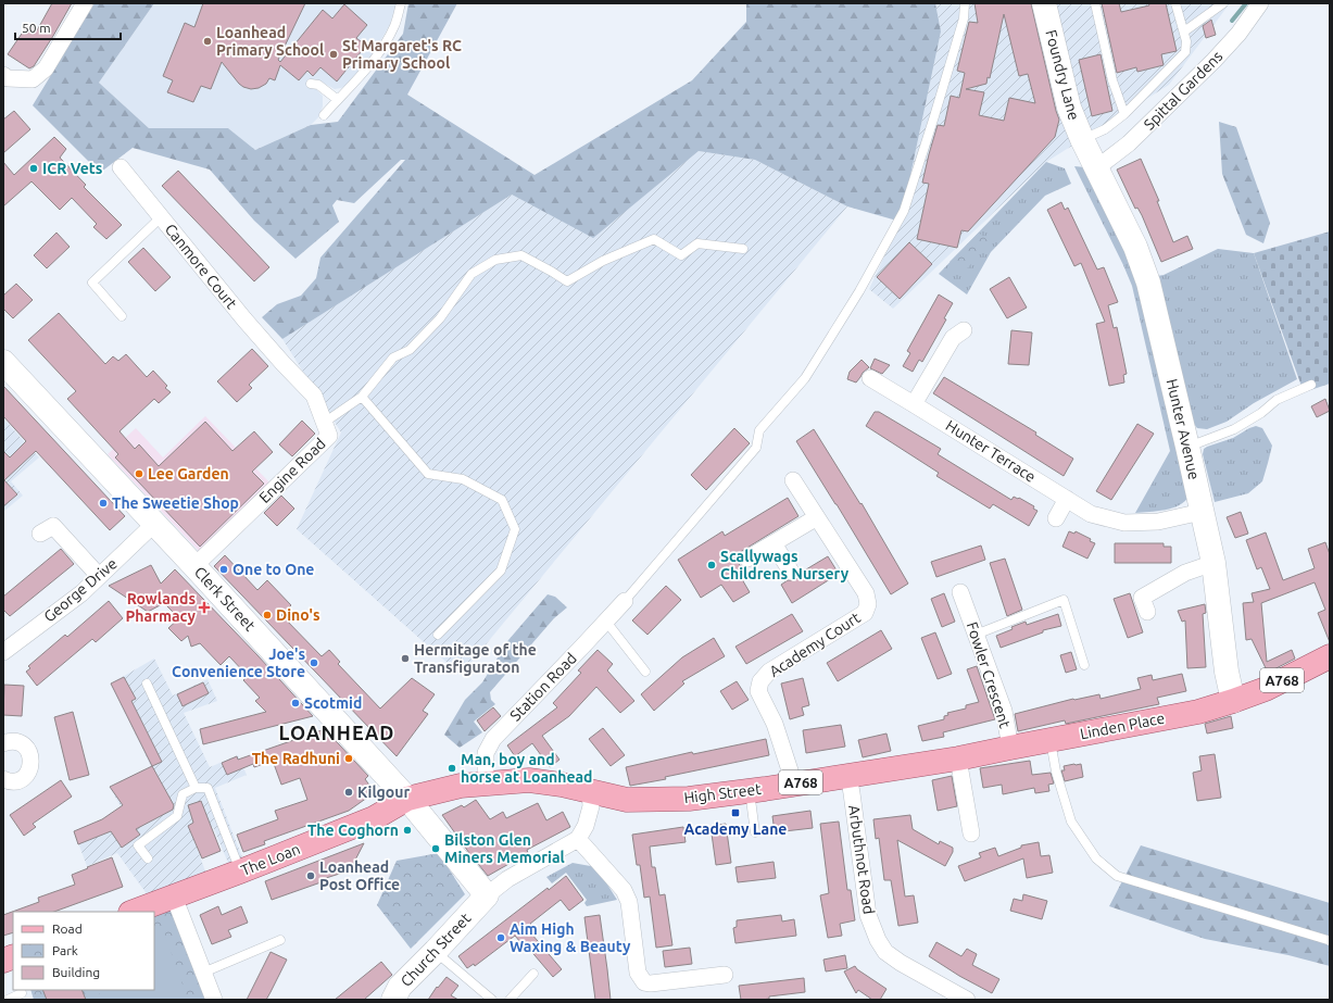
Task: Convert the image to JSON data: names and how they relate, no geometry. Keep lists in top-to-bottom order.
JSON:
{
  "streets": {
    "main road": [
      "A768",
      "Linden Place",
      "High Street",
      "The Loan"
    ],
    "street": [
      "Foundry Lane",
      "Spittal Gardens",
      "Canmore Court",
      "Hunter Avenue",
      "Hunter Terrace",
      "Engine Road",
      "George Drive",
      "Clerk Street",
      "Academy Court",
      "Fowler Crescent",
      "Station Road",
      "Arbuthnot Road",
      "Church Street"
    ]
  },
  "crossings": [
    ["Foundry Lane", "Spittal Gardens"],
    ["Foundry Lane", "Hunter Avenue"],
    ["Spittal Gardens", "Hunter Avenue"],
    ["Canmore Court", "Engine Road"],
    ["Hunter Avenue", "Hunter Terrace"],
    ["Hunter Avenue", "A768"],
    ["Hunter Avenue", "Linden Place"],
    ["Engine Road", "Clerk Street"],
    ["George Drive", "Clerk Street"],
    ["Clerk Street", "High Street"],
    ["Clerk Street", "The Loan"],
    ["Clerk Street", "Church Street"],
    ["Academy Court", "High Street"],
    ["Fowler Crescent", "Linden Place"],
    ["Fowler Crescent", "High Street"],
    ["A768", "Linden Place"],
    ["Station Road", "High Street"],
    ["Linden Place", "High Street"],
    ["High Street", "The Loan"],
    ["High Street", "Arbuthnot Road"]
  ],
  "districts": ["LOANHEAD"],
  "places": {
    "other": [
      "Loanhead Primary School",
      "St Margaret's RC Primary School",
      "ICR Vets",
      "Lee Garden",
      "The Sweetie Shop",
      "Scallywags Childrens Nursery",
      "One to One",
      "Dino's",
      "Hermitage of the Transfiguraton",
      "Joe's Convenience Store",
      "Scotmid",
      "The Radhuni",
      "Man, boy and horse at Loanhead",
      "Kilgour",
      "The Coghorn",
      "Bilston Glen Miners Memorial",
      "Loanhead Post Office",
      "Aim High Waxing & Beauty"
    ],
    "health": ["Rowlands Pharmacy"],
    "transit": ["Academy Lane"]
  },
  "legend": ["Road", "Park", "Building"],
  "scale_bar": "50 m"
}
